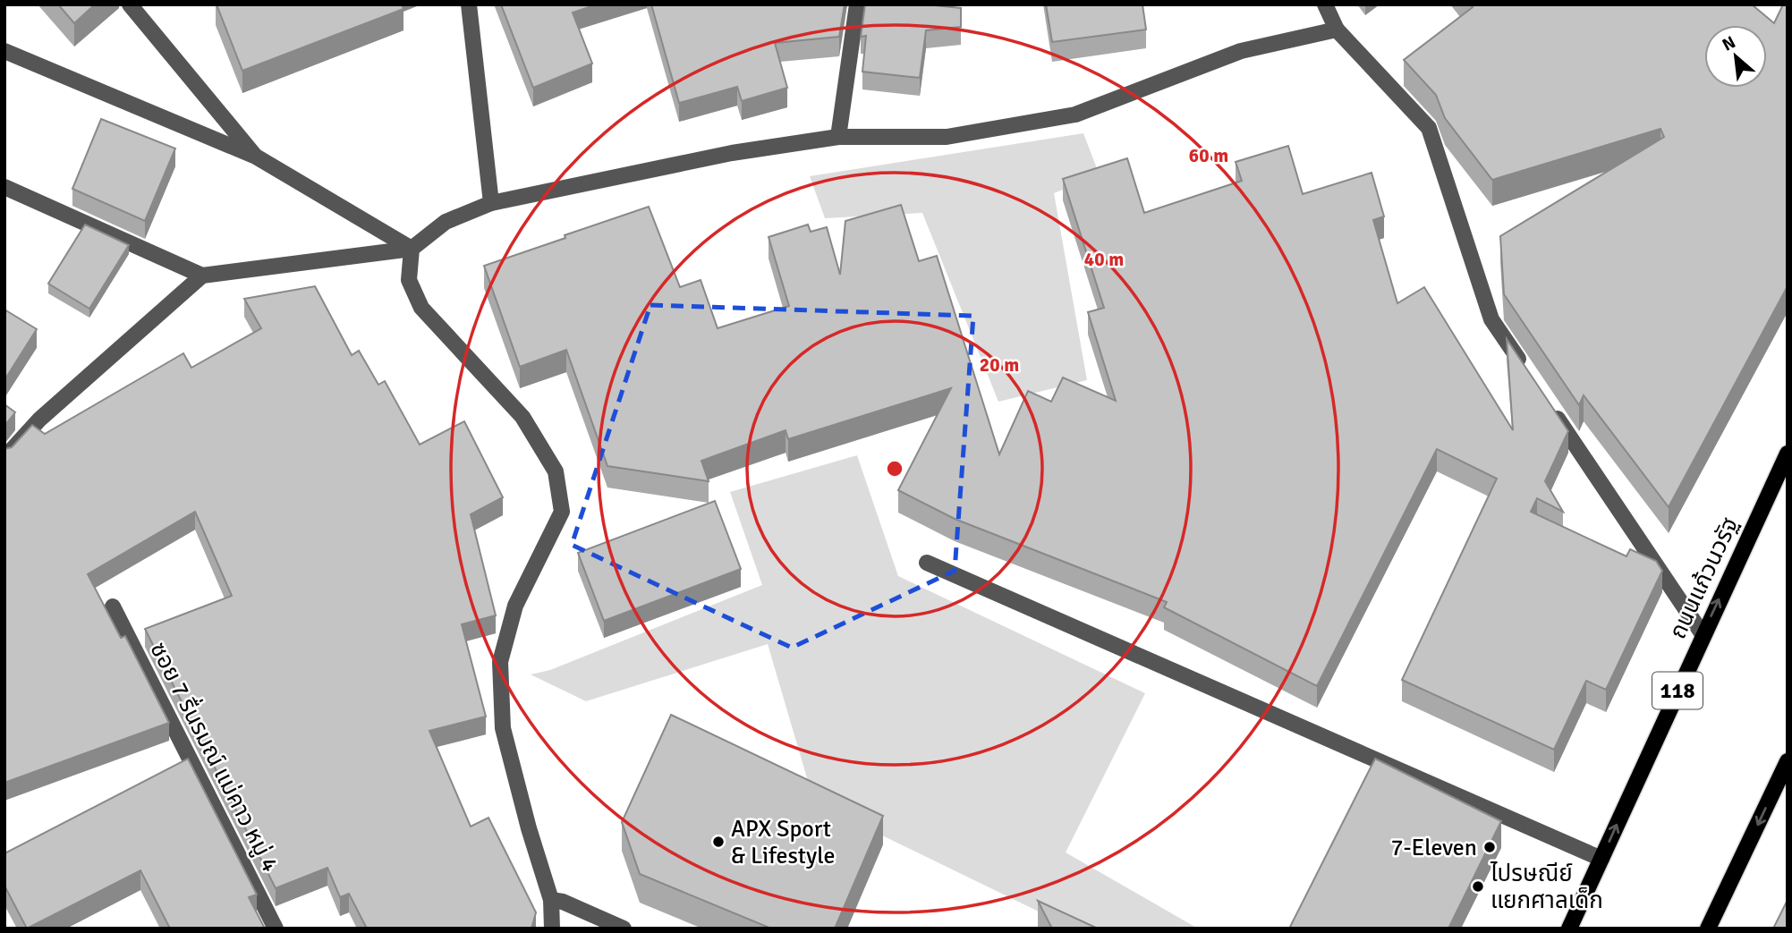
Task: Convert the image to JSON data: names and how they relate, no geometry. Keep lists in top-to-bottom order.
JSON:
{
  "streets": {
    "main road": ["ถนนแก้วนวรัฐ", "118"],
    "street": ["ซอย 7 รื่นรมณ์ แม่คาว หมู่ 4"]
  },
  "places": ["APX Sport & Lifestyle", "7-Eleven", "ไปรษณีย์ แยกศาลเด็ก"],
  "north": "top left",
  "rings": ["60 m", "40 m", "20 m"]
}
